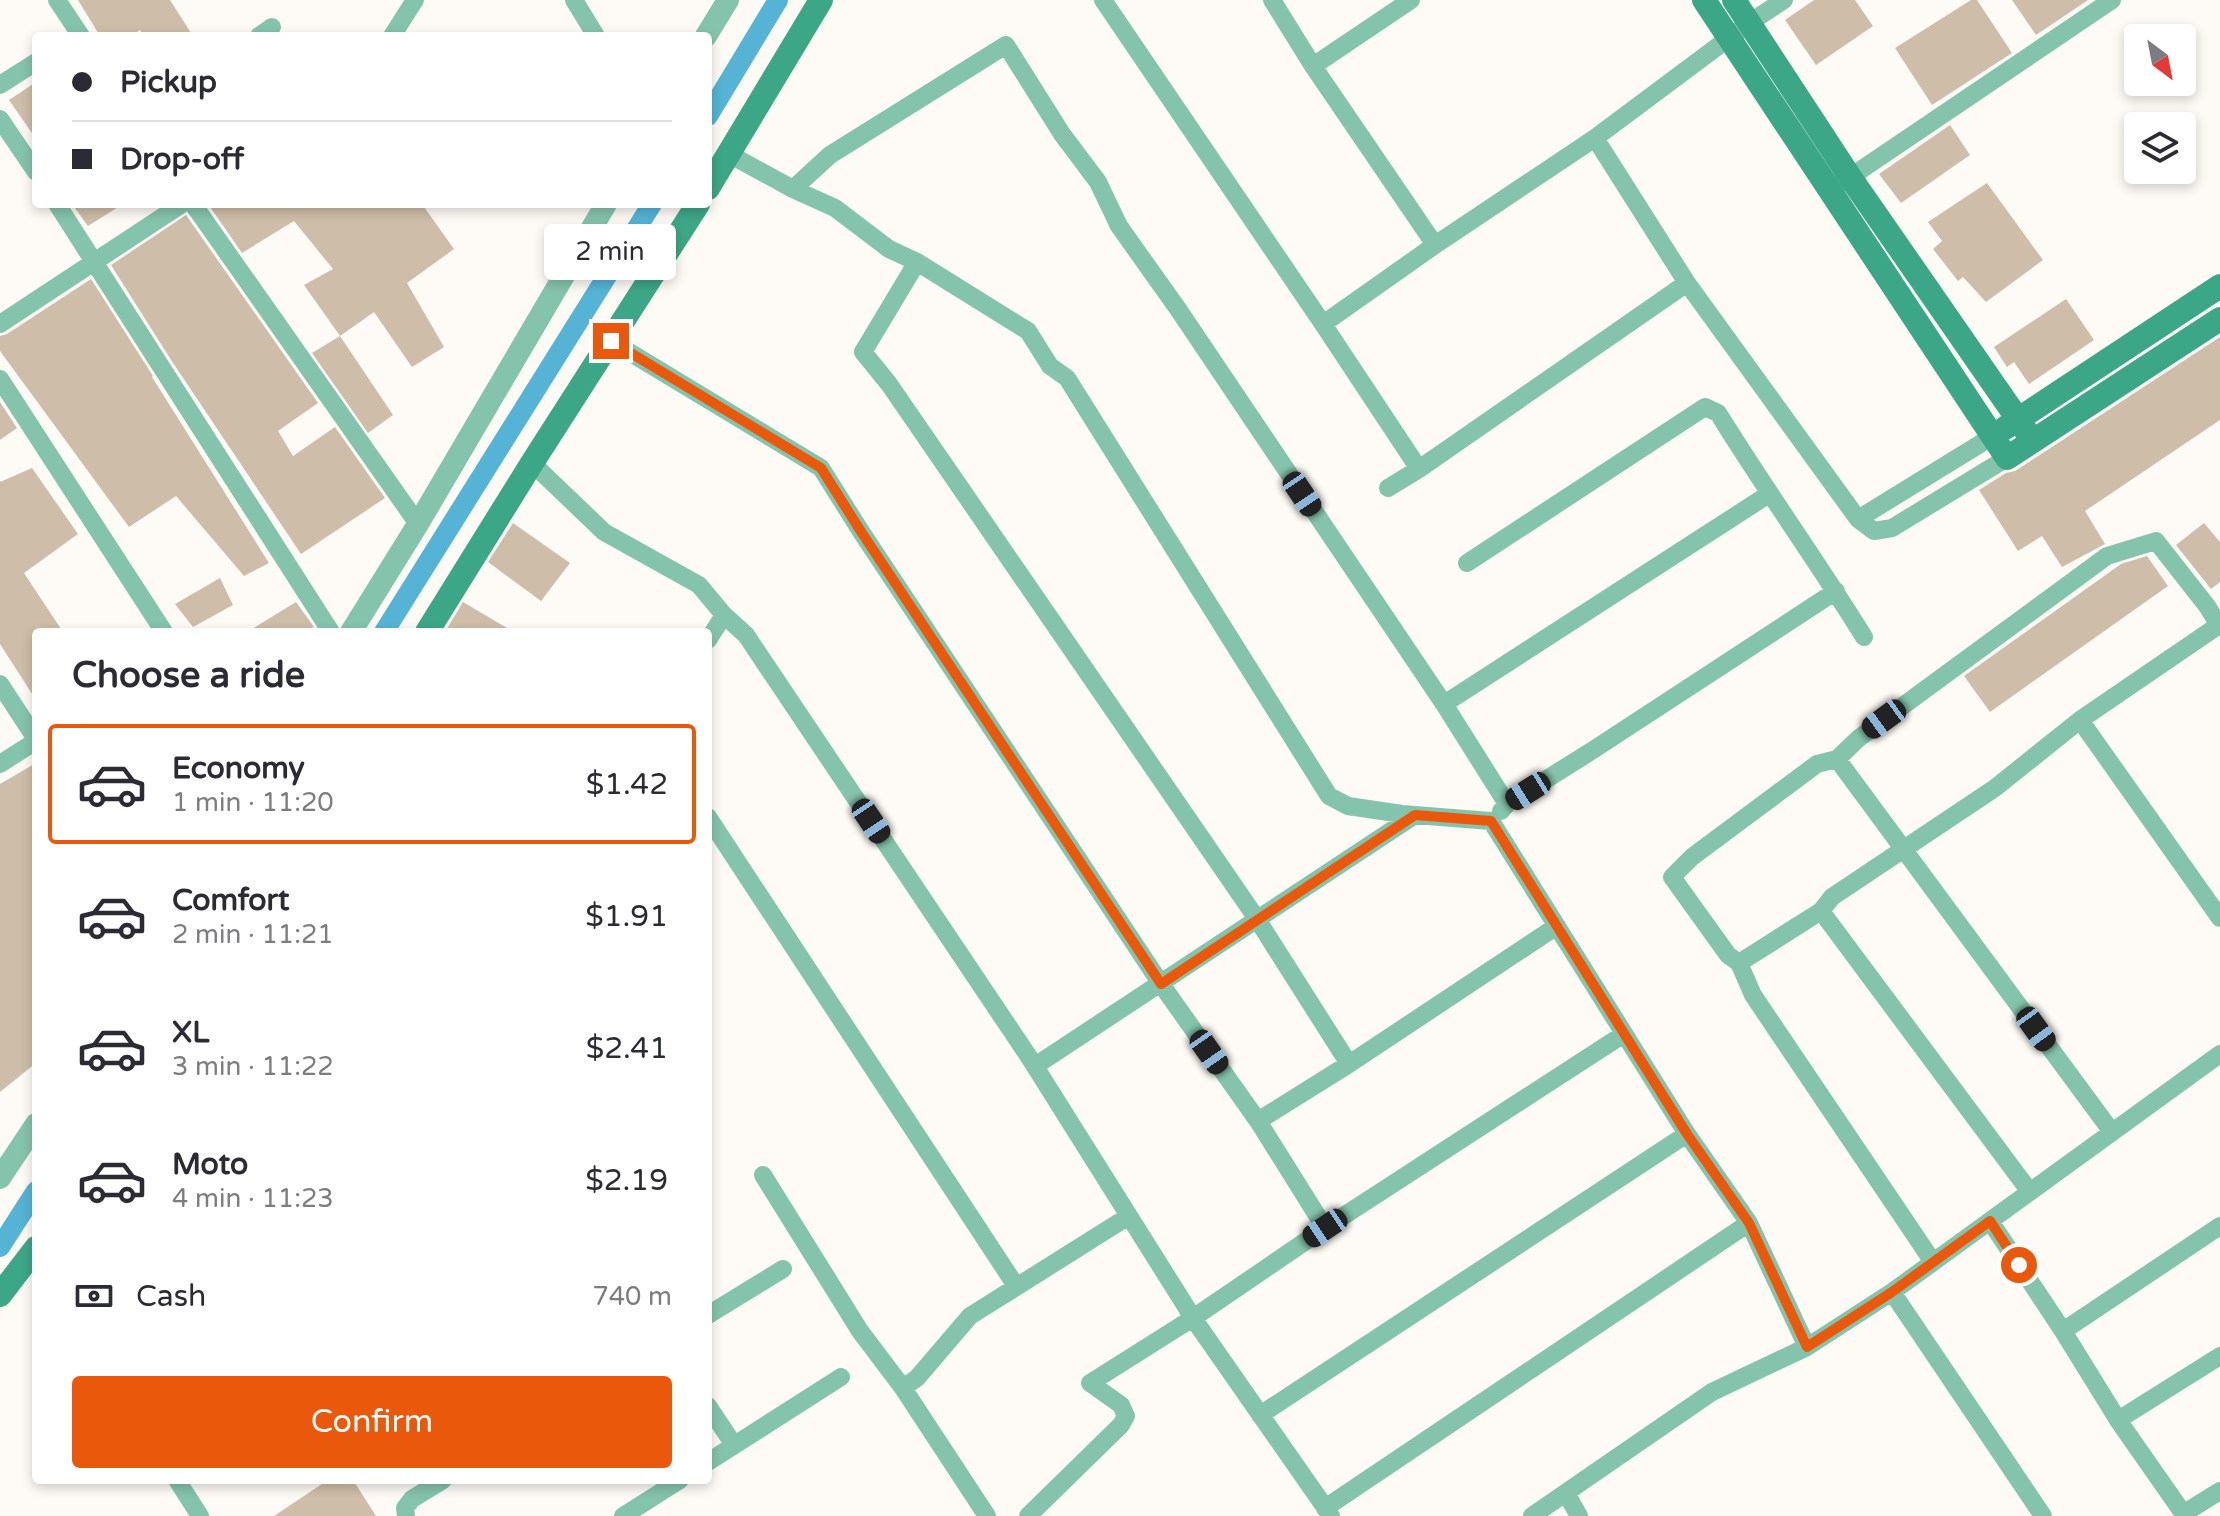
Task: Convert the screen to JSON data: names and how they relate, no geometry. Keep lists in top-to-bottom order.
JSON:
{
  "north": "bottom right",
  "page": {
    "banner": ["Pickup", "Drop-off"],
    "bubble": "2 min",
    "heading": "Choose a ride",
    "list": [
      {
        "name": "Economy",
        "note": "1 min · 11:20",
        "value": "$1.42"
      },
      {
        "name": "Comfort",
        "note": "2 min · 11:21",
        "value": "$1.91"
      },
      {
        "name": "XL",
        "note": "3 min · 11:22",
        "value": "$2.41"
      },
      {
        "name": "Moto",
        "note": "4 min · 11:23",
        "value": "$2.19"
      }
    ],
    "pay": ["Cash", "740 m"],
    "buttons": "Confirm"
  }
}
